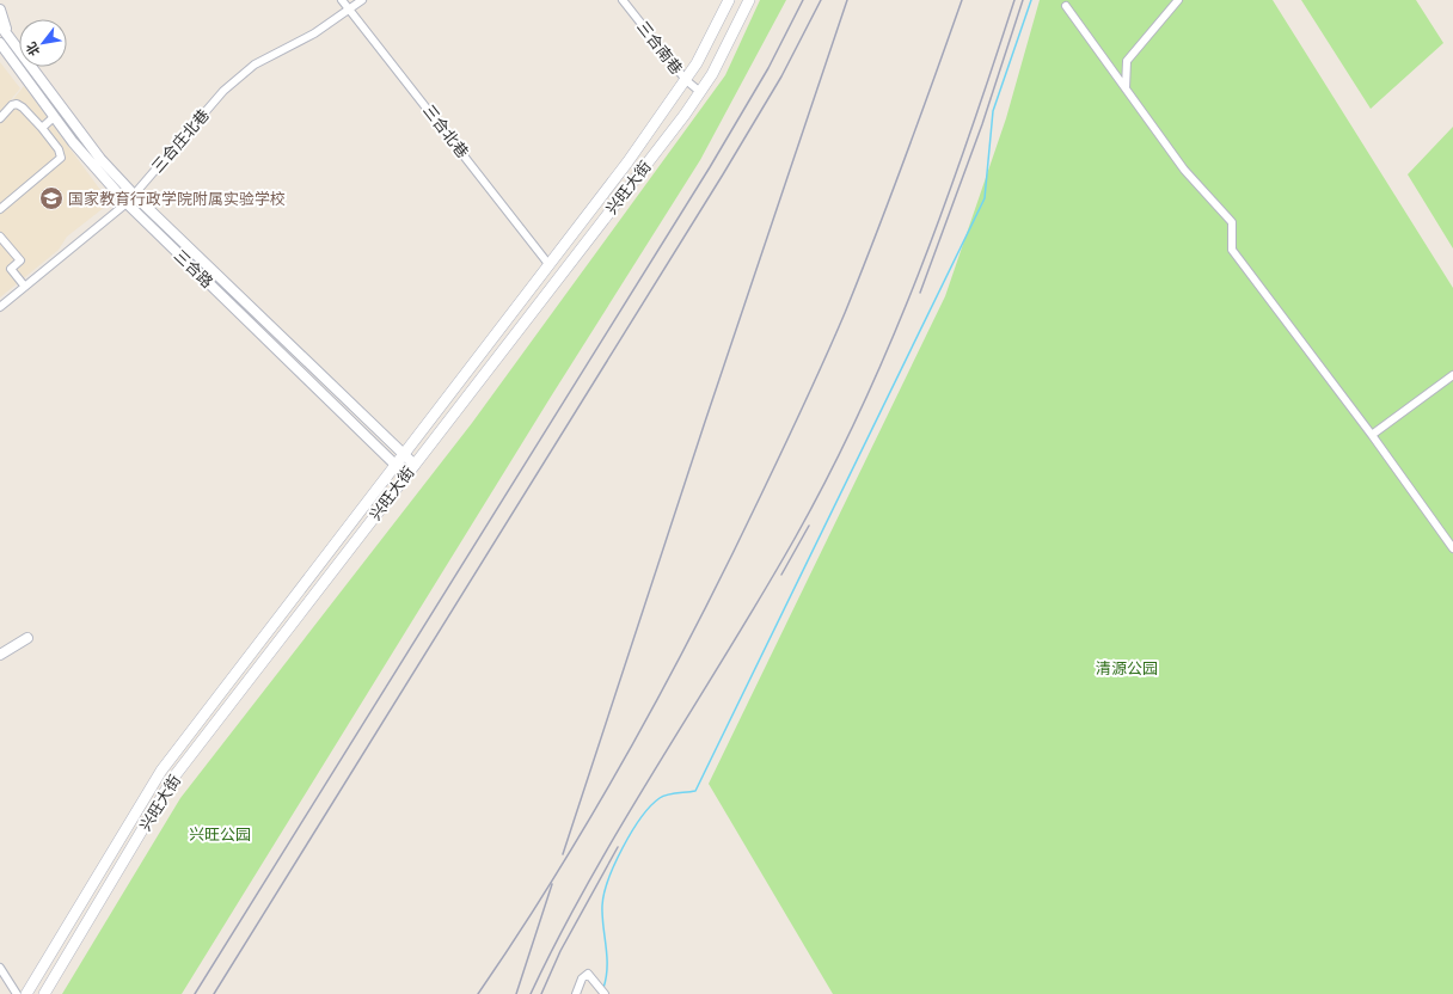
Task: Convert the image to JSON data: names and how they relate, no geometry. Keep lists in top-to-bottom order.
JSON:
{
  "streets": {
    "main road": ["兴旺大街"],
    "street": [
      "三合南巷",
      "三合北巷",
      "三合庄北巷",
      "三合路"
    ]
  },
  "crossings": [
    ["三合南巷", "兴旺大街"],
    ["三合北巷", "三合庄北巷"],
    ["三合北巷", "兴旺大街"],
    ["三合庄北巷", "三合路"],
    ["兴旺大街", "三合路"]
  ],
  "parks": ["清源公园", "兴旺公园"],
  "places": {
    "school or university": ["国家教育行政学院附属实验学校"]
  },
  "north": "bottom left"
}
